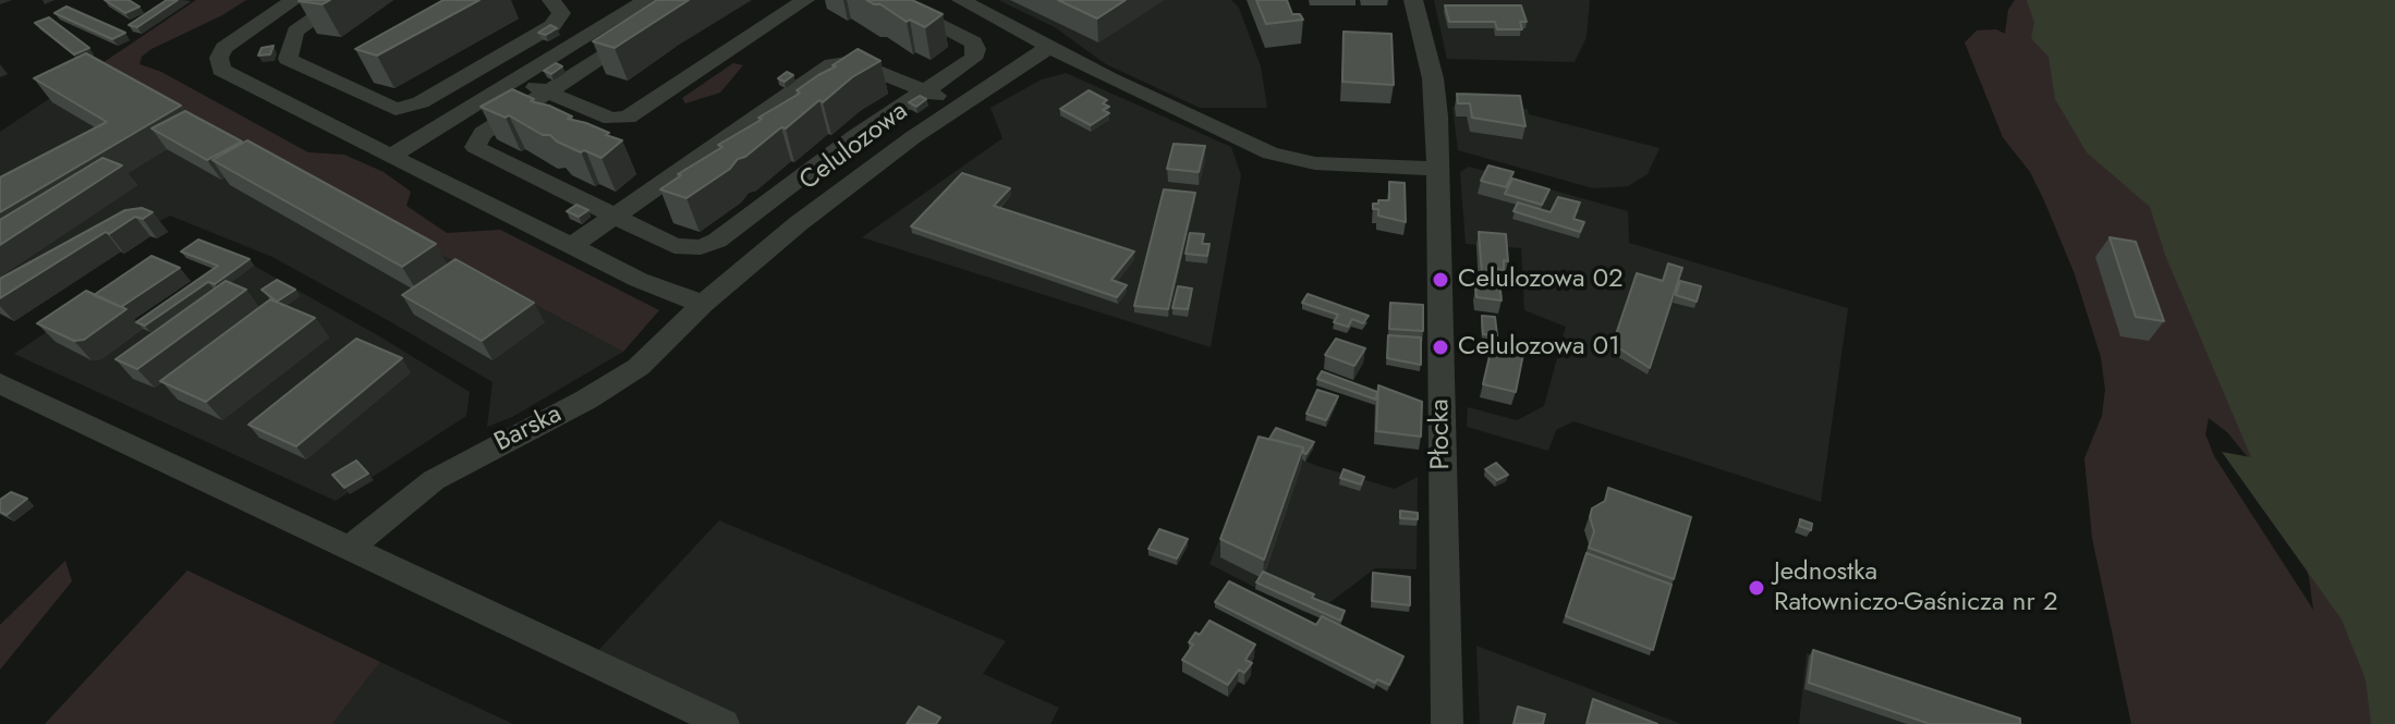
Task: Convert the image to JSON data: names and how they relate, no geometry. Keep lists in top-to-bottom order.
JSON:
{
  "streets": {
    "street": ["Celulozowa", "Barska", "Płocka"]
  },
  "crossings": [
    ["Celulozowa", "Barska"]
  ],
  "places": ["Celulozowa 02", "Celulozowa 01", "Jednostka Ratowniczo-Gaśnicza nr 2"]
}
